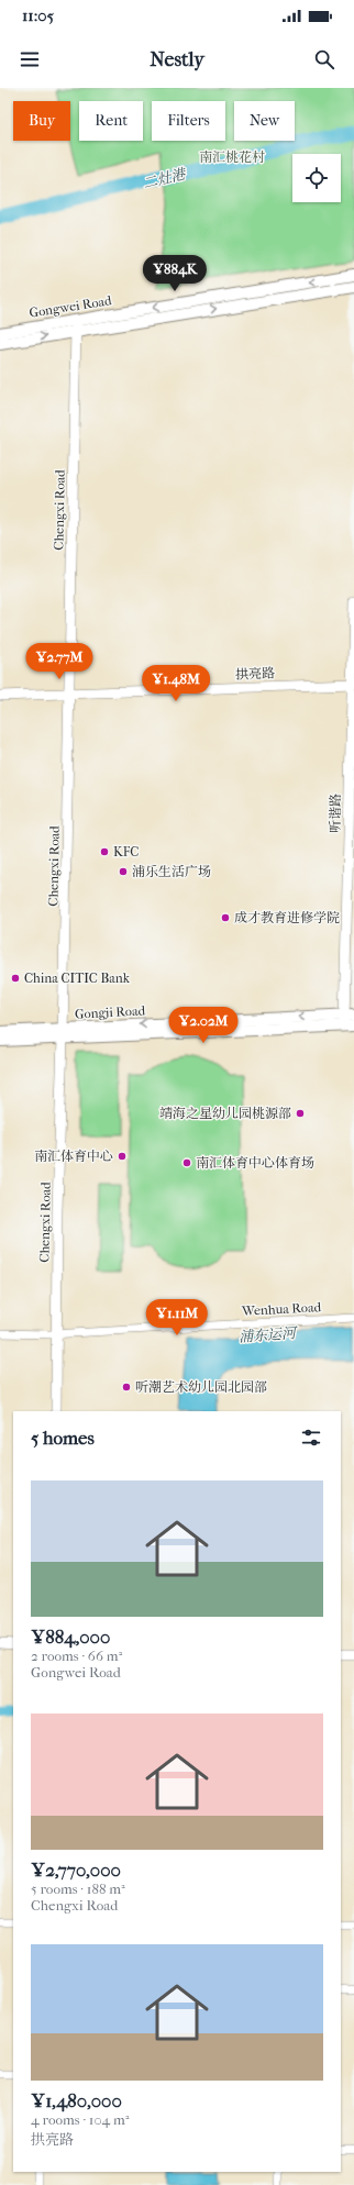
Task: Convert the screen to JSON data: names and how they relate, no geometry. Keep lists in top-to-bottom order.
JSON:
{
  "streets": {
    "main road": ["Gongwei Road", "Gongji Road"],
    "street": [
      "Chengxi Road",
      "拱亮路",
      "听谐路",
      "Wenhua Road"
    ]
  },
  "crossings": [
    ["Gongwei Road", "Chengxi Road"],
    ["Chengxi Road", "拱亮路"],
    ["Chengxi Road", "Gongji Road"],
    ["Chengxi Road", "Wenhua Road"],
    ["拱亮路", "听谐路"],
    ["听谐路", "Gongji Road"]
  ],
  "water": ["二灶港", "浦东运河"],
  "parks": ["南汇桃花村"],
  "places": [
    "KFC",
    "浦乐生活广场",
    "成才教育进修学院",
    "China CITIC Bank",
    "靖海之星幼儿园桃源部",
    "南汇体育中心",
    "南汇体育中心体育场",
    "听潮艺术幼儿园北园部"
  ],
  "page": {
    "status": "11:05",
    "header": "Nestly",
    "chip": [
      "Buy",
      "Rent",
      "Filters",
      "New"
    ],
    "price": [
      "¥884K",
      "¥2.77M",
      "¥1.48M",
      "¥2.02M",
      "¥1.11M"
    ],
    "heading": "5 homes",
    "list": [
      {
        "name": "¥884,000",
        "note": "2 rooms · 66 m² · Gongwei Road"
      },
      {
        "name": "¥2,770,000",
        "note": "5 rooms · 188 m² · Chengxi Road"
      },
      {
        "name": "¥1,480,000",
        "note": "4 rooms · 104 m² · 拱亮路"
      }
    ]
  }
}
